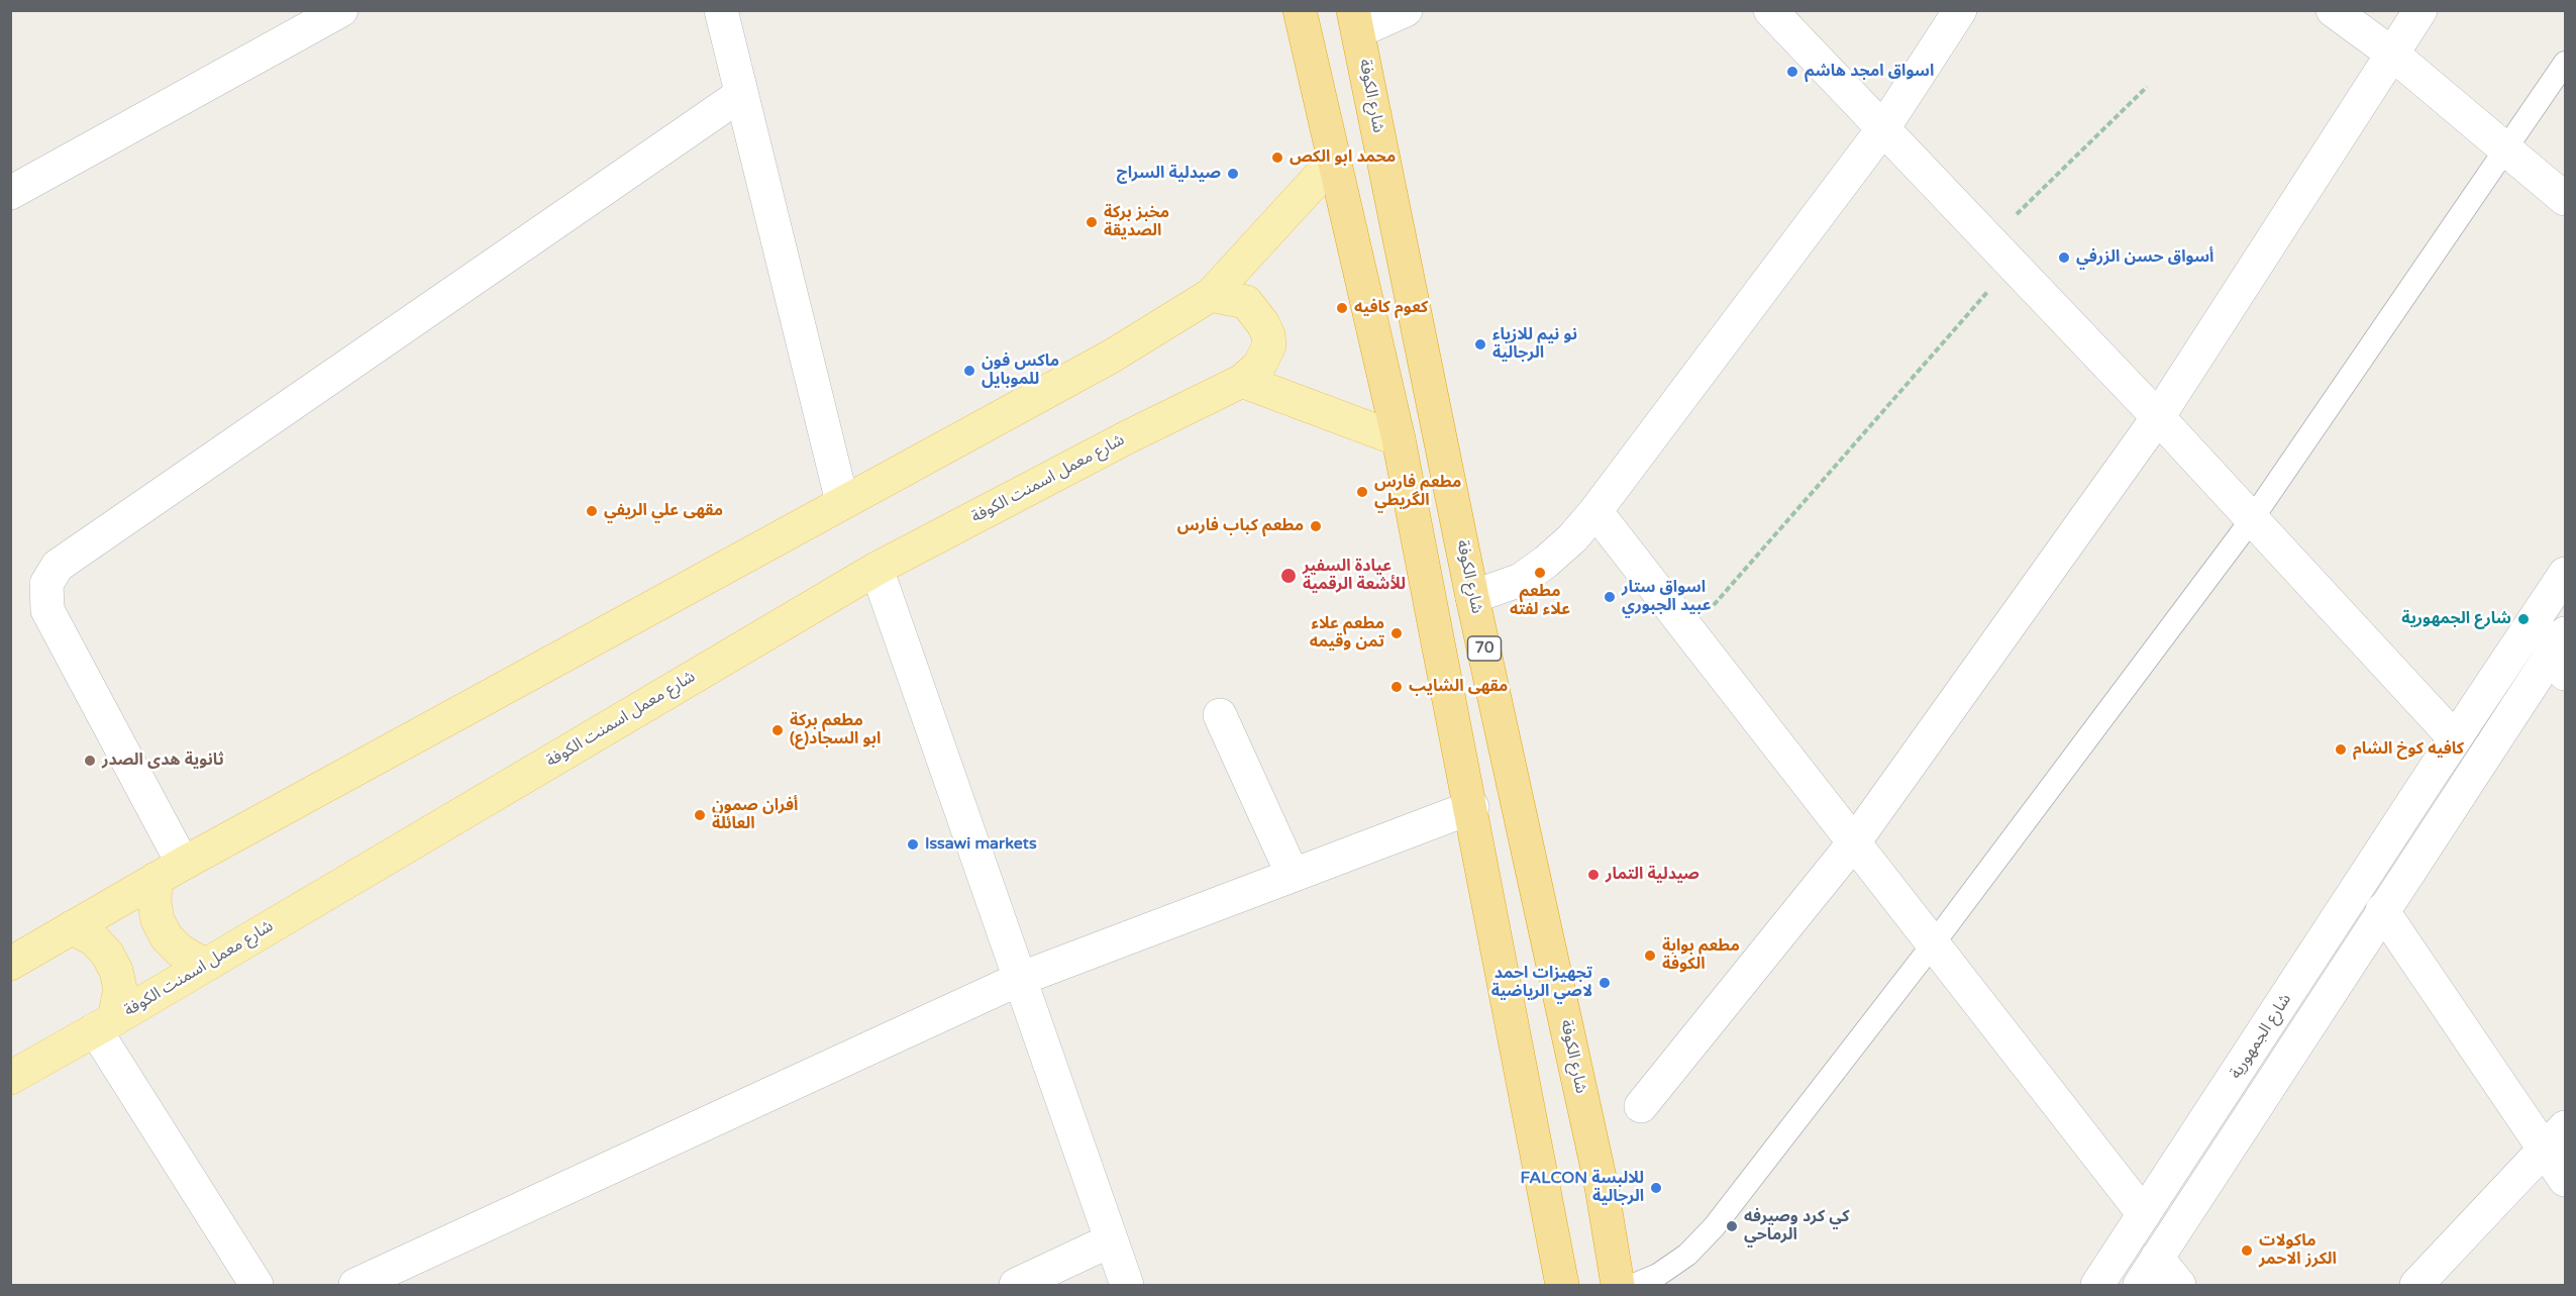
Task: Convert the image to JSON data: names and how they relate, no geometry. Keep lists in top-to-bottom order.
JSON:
{
  "streets": {
    "highway": ["شارع الكوفة", "70"],
    "main road": ["شارع معمل اسمنت الكوفة"],
    "street": ["شارع الجمهورية"]
  },
  "places": [
    "اسواق امجد هاشم",
    "محمد ابو الكص",
    "صيدلية السراج",
    "مخبز بركة الصديقة",
    "أسواق حسن الزرفي",
    "كعوم كافيه",
    "نو نيم للازياء الرجالية",
    "ماكس فون للموبايل",
    "مطعم فارس الگريطي",
    "مقهى علي الريفي",
    "مطعم كباب فارس",
    "مطعم علاء لفته",
    "عيادة السفير للأشعة الرقمية",
    "اسواق ستار عبيد الجبوري",
    "شارع الجمهورية",
    "مطعم علاء تمن وقيمه",
    "مقهى الشايب",
    "مطعم بركة ابو السجاد(ع)",
    "كافيه كوخ الشام",
    "ثانوية هدى الصدر",
    "أفران صمون العائلة",
    "Issawi markets",
    "صيدلية التمار",
    "مطعم بوابة الكوفة",
    "تجهيزات احمد لاصي الرياضية",
    "FALCON للالبسة الرجالية",
    "كي كرد وصيرفه الرماحي",
    "ماكولات الكرز الاحمر"
  ]
}
